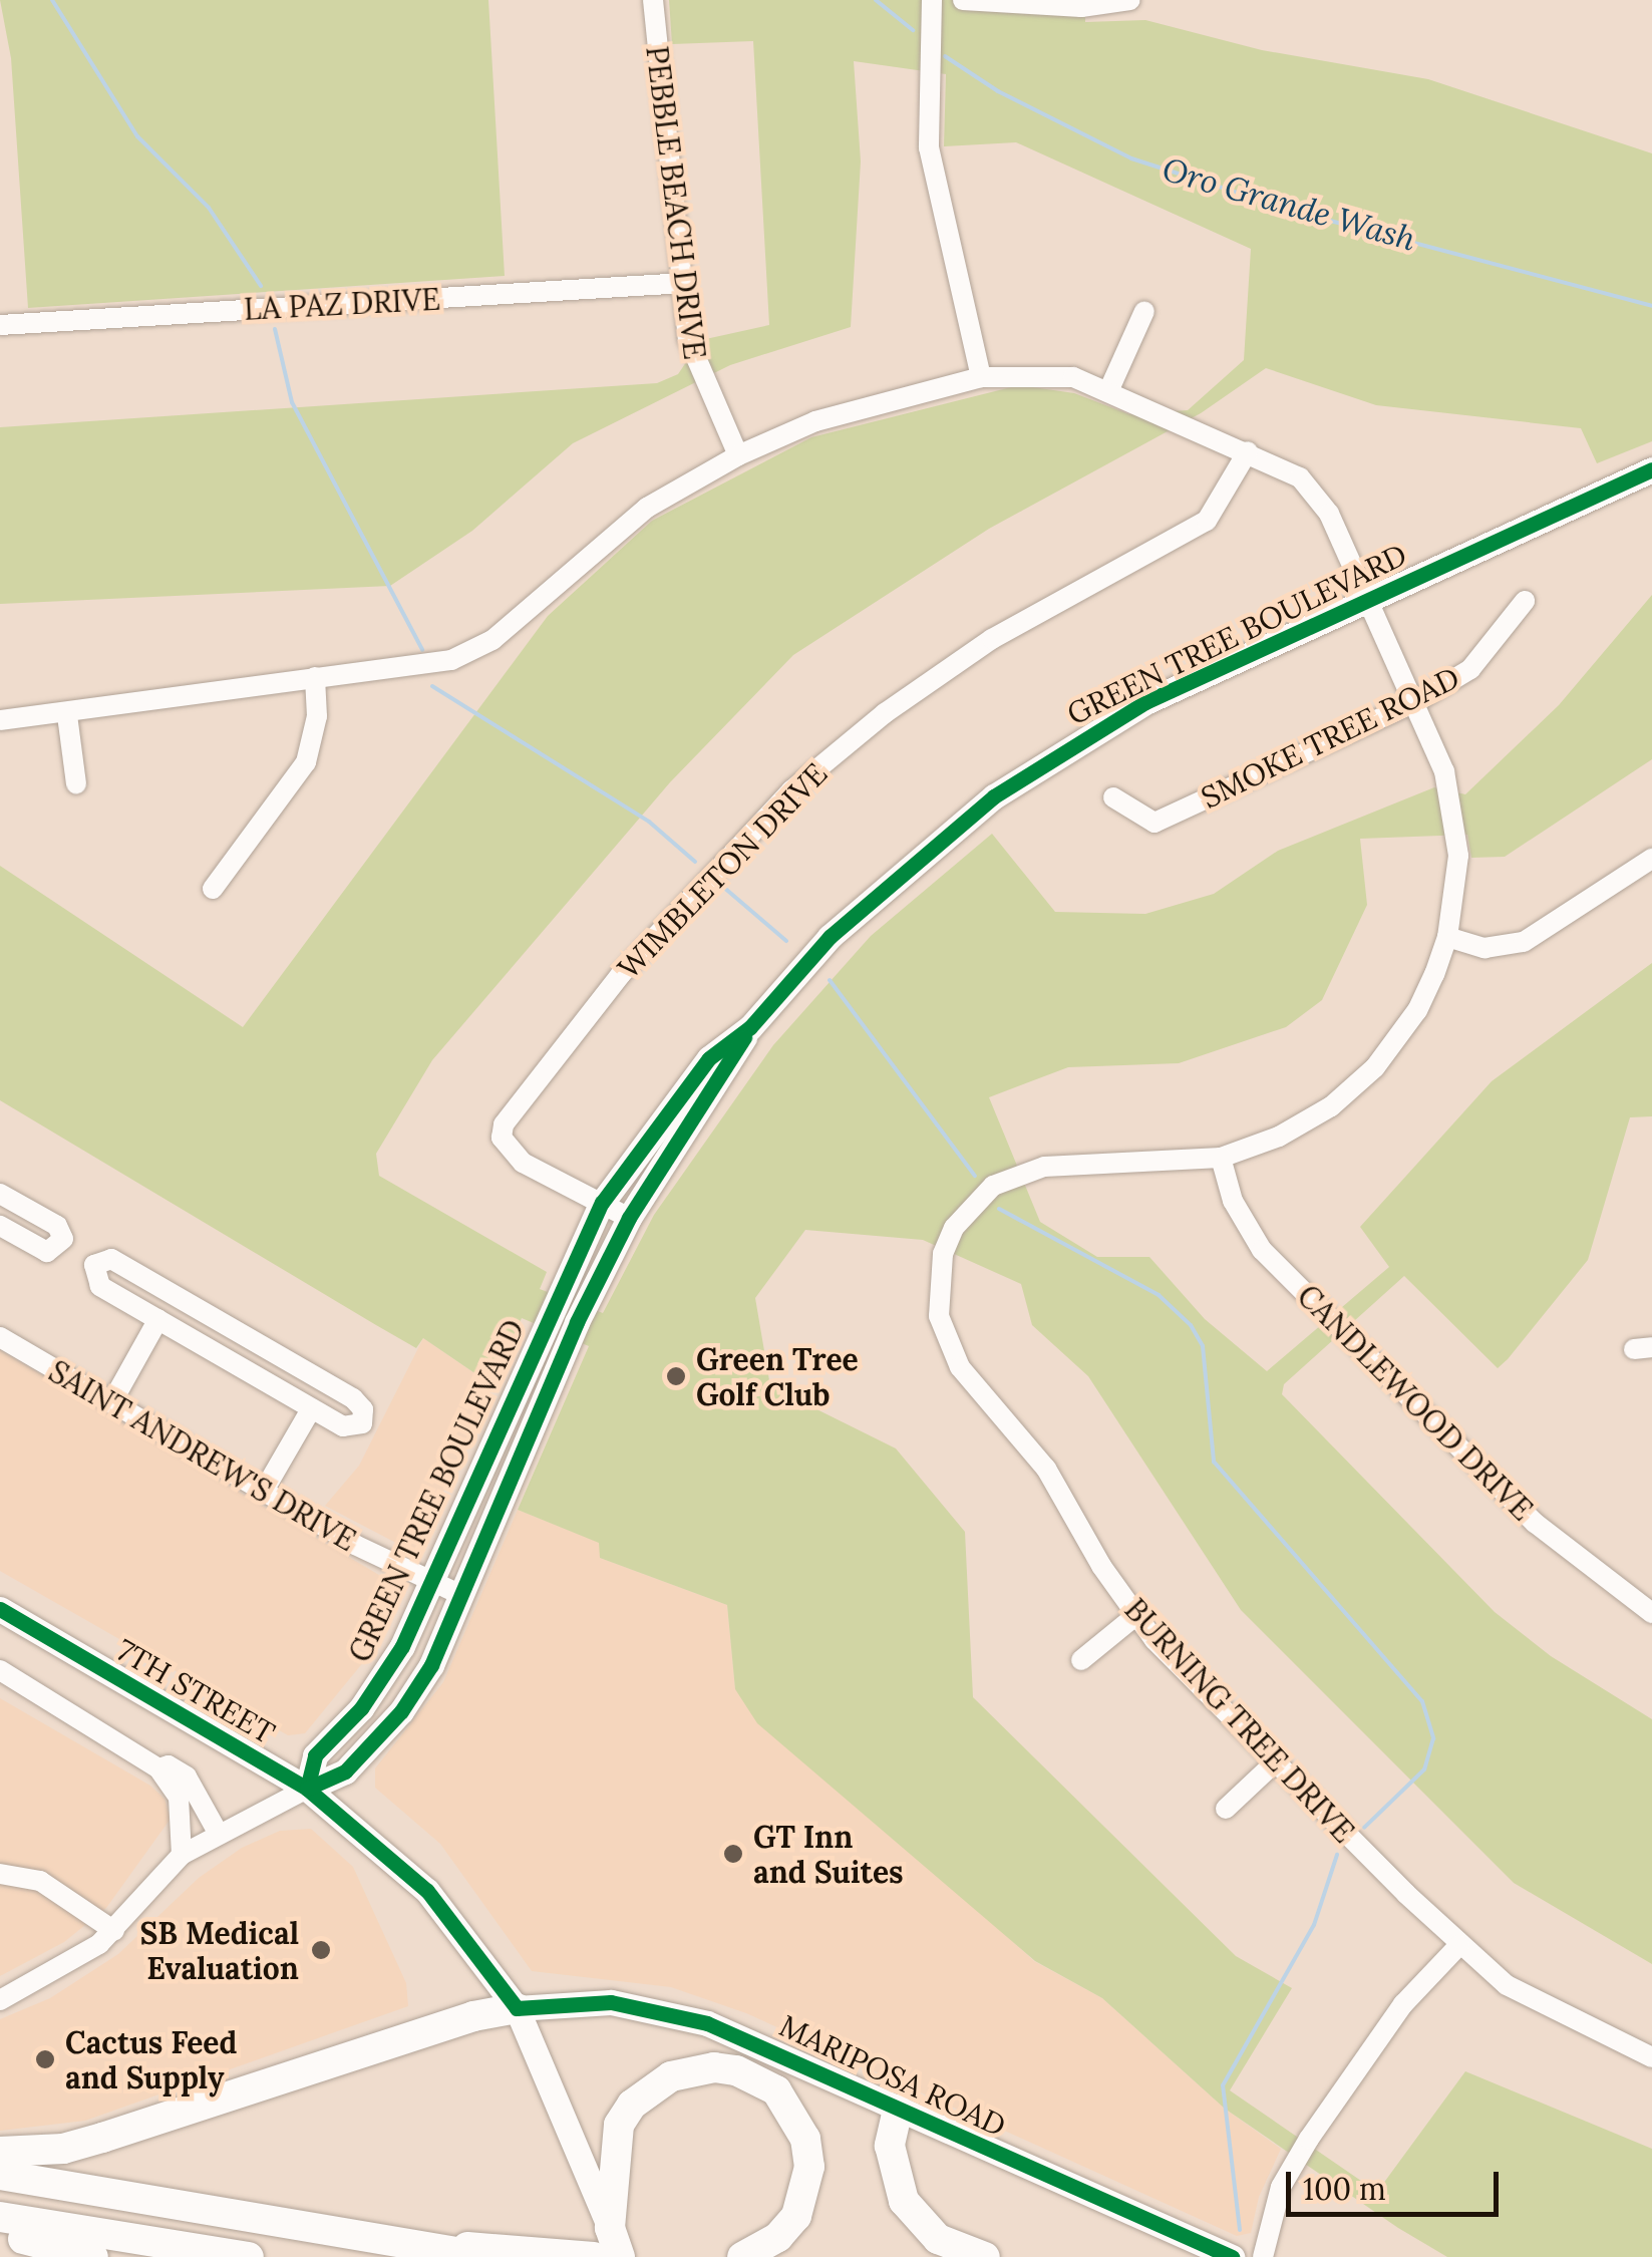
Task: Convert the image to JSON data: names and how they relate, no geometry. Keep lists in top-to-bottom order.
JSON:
{
  "streets": {
    "main road": ["GREEN TREE BOULEVARD", "7TH STREET", "MARIPOSA ROAD"],
    "street": [
      "PEBBLE BEACH DRIVE",
      "LA PAZ DRIVE",
      "SMOKE TREE ROAD",
      "WIMBLETON DRIVE",
      "CANDLEWOOD DRIVE",
      "SAINT ANDREW'S DRIVE",
      "BURNING TREE DRIVE"
    ]
  },
  "crossings": [
    ["PEBBLE BEACH DRIVE", "LA PAZ DRIVE"],
    ["PEBBLE BEACH DRIVE", "BURNING TREE DRIVE"],
    ["GREEN TREE BOULEVARD", "WIMBLETON DRIVE"],
    ["GREEN TREE BOULEVARD", "SAINT ANDREW'S DRIVE"],
    ["GREEN TREE BOULEVARD", "7TH STREET"],
    ["GREEN TREE BOULEVARD", "BURNING TREE DRIVE"],
    ["SMOKE TREE ROAD", "BURNING TREE DRIVE"],
    ["WIMBLETON DRIVE", "BURNING TREE DRIVE"],
    ["CANDLEWOOD DRIVE", "BURNING TREE DRIVE"],
    ["7TH STREET", "MARIPOSA ROAD"]
  ],
  "water": ["Oro Grande Wash"],
  "places": [
    "Green Tree Golf Club",
    "GT Inn and Suites",
    "SB Medical Evaluation",
    "Cactus Feed and Supply"
  ],
  "scale_bar": "100 m"
}
